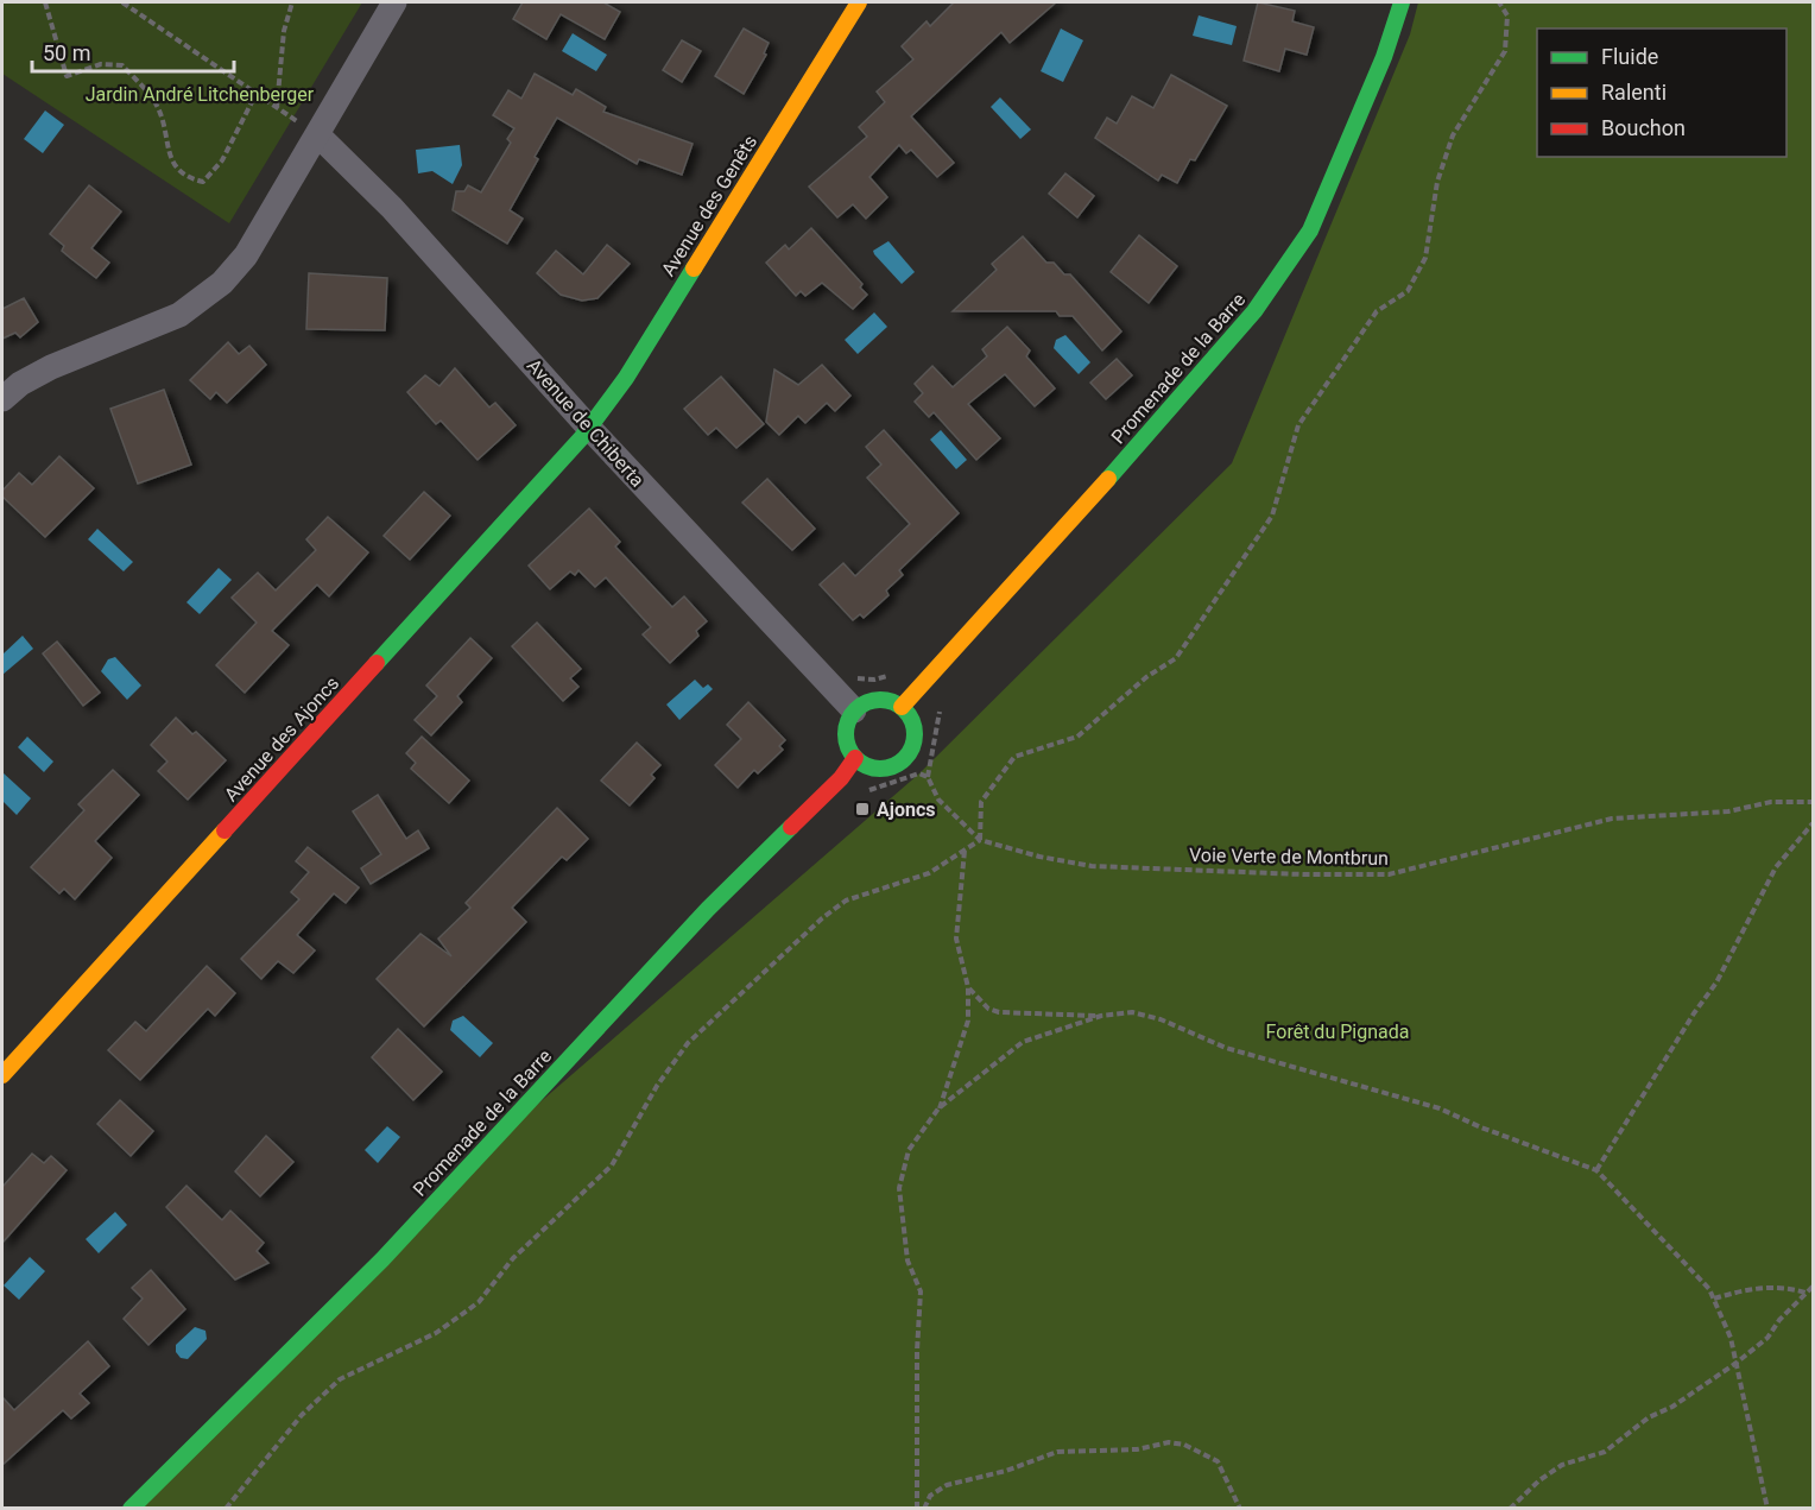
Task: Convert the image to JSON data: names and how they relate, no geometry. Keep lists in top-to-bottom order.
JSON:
{
  "streets": {
    "main road": ["Avenue des Genêts", "Promenade de la Barre", "Avenue des Ajoncs"],
    "street": ["Avenue de Chiberta"],
    "path": ["Voie Verte de Montbrun"]
  },
  "crossings": [
    ["Avenue des Genêts", "Avenue de Chiberta"],
    ["Avenue des Genêts", "Avenue des Ajoncs"],
    ["Promenade de la Barre", "Avenue de Chiberta"],
    ["Avenue de Chiberta", "Avenue des Ajoncs"]
  ],
  "parks": ["Jardin André Litchenberger", "Forêt du Pignada"],
  "places": {
    "transit": ["Ajoncs"]
  },
  "legend": ["Fluide", "Ralenti", "Bouchon"],
  "scale_bar": "50 m"
}
